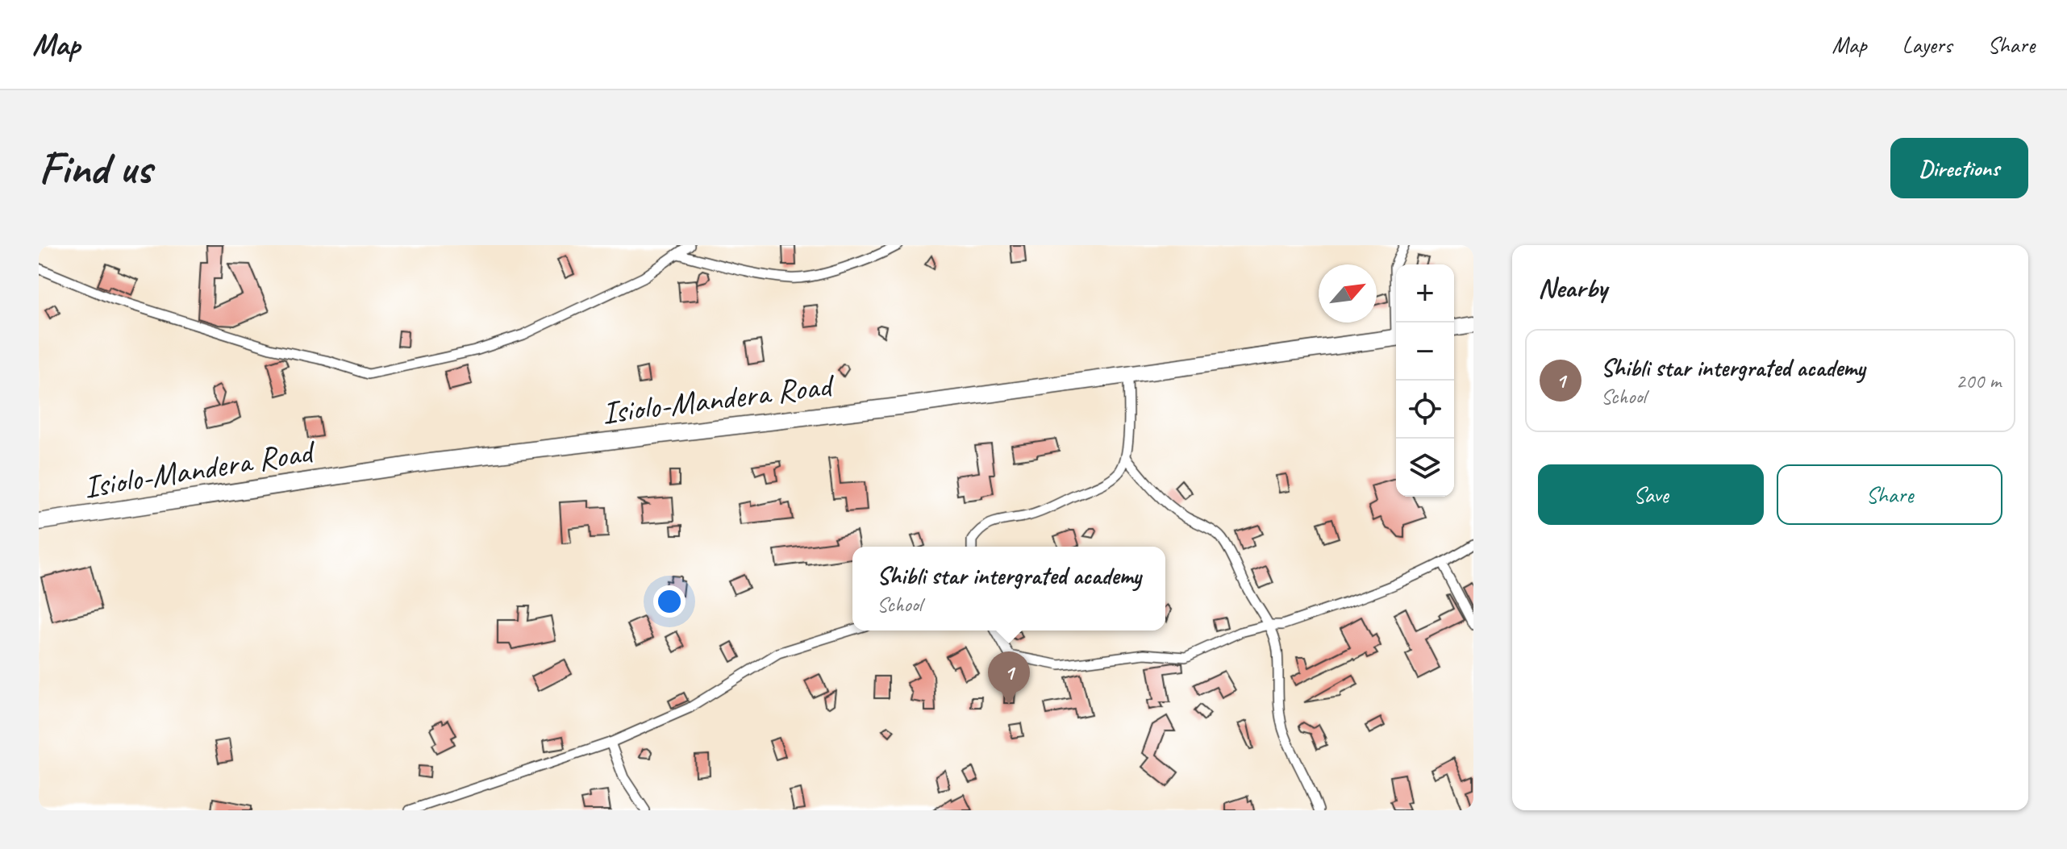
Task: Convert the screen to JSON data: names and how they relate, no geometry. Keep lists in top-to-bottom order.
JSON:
{
  "streets": {
    "highway": ["Isiolo-Mandera Road"]
  },
  "north": "top right",
  "page": {
    "header": "Map",
    "nav": ["Map", "Layers", "Share"],
    "buttons": [
      "Directions",
      ["Save", "Share"]
    ],
    "title": "Find us",
    "heading": "Nearby",
    "map_buttons": ["+", "−"],
    "list": [
      {
        "mark": "1",
        "name": "Shibli star intergrated academy",
        "note": "School",
        "value": "200 m"
      }
    ],
    "popup": ["Shibli star intergrated academy", "School"],
    "pins": "1"
  }
}
